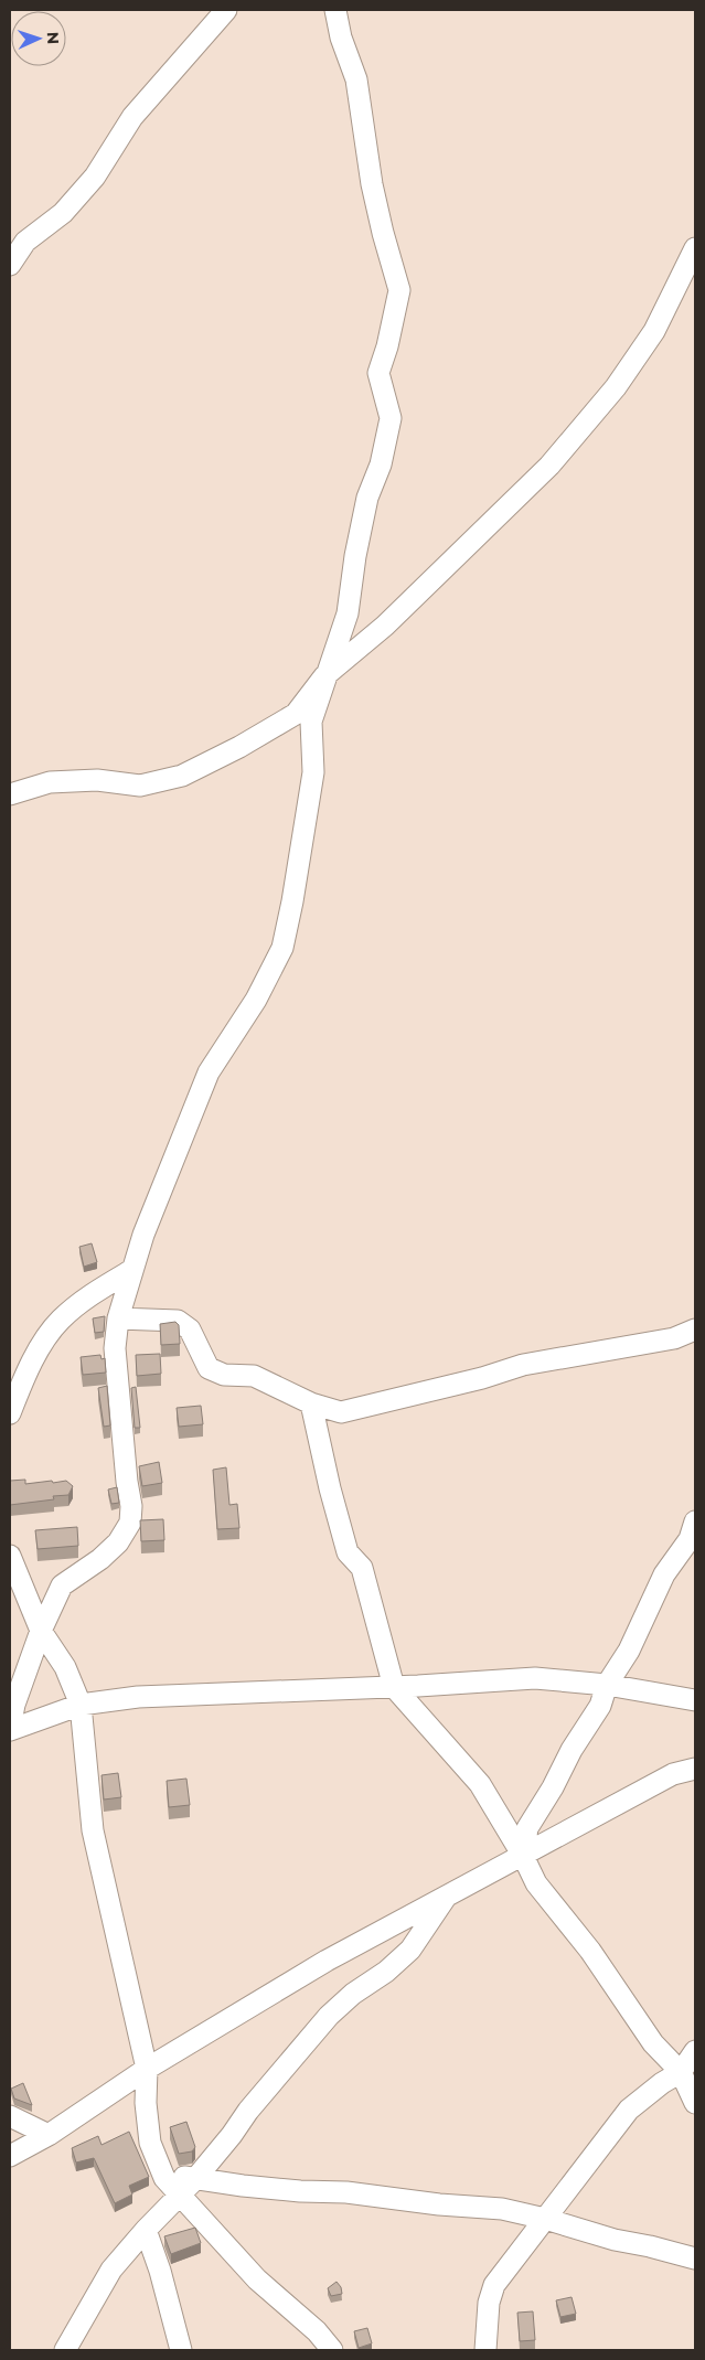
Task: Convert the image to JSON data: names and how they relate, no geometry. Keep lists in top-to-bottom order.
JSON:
{
  "north": "right"
}
